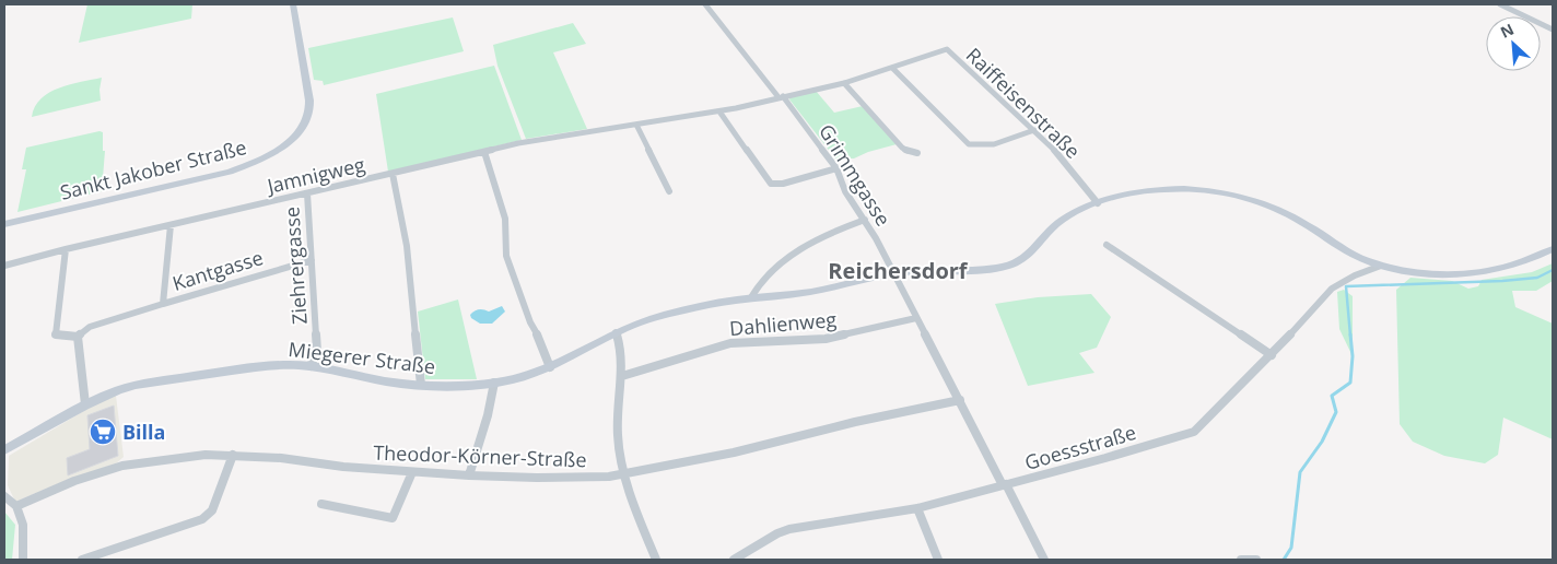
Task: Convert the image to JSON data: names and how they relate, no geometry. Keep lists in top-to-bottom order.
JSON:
{
  "streets": {
    "main road": ["Sankt Jakober Straße", "Miegerer Straße"],
    "street": [
      "Raiffeisenstraße",
      "Jamnigweg",
      "Grimmgasse",
      "Ziehrergasse",
      "Kantgasse",
      "Dahlienweg",
      "Goessstraße",
      "Theodor-Körner-Straße"
    ]
  },
  "crossings": [
    ["Raiffeisenstraße", "Jamnigweg"],
    ["Raiffeisenstraße", "Miegerer Straße"],
    ["Jamnigweg", "Grimmgasse"],
    ["Jamnigweg", "Ziehrergasse"],
    ["Jamnigweg", "Kantgasse"],
    ["Grimmgasse", "Dahlienweg"],
    ["Grimmgasse", "Miegerer Straße"],
    ["Grimmgasse", "Goessstraße"],
    ["Grimmgasse", "Theodor-Körner-Straße"],
    ["Ziehrergasse", "Kantgasse"],
    ["Ziehrergasse", "Miegerer Straße"],
    ["Miegerer Straße", "Goessstraße"]
  ],
  "districts": ["Reichersdorf"],
  "places": {
    "supermarket": ["Billa"]
  },
  "north": "top left"
}
